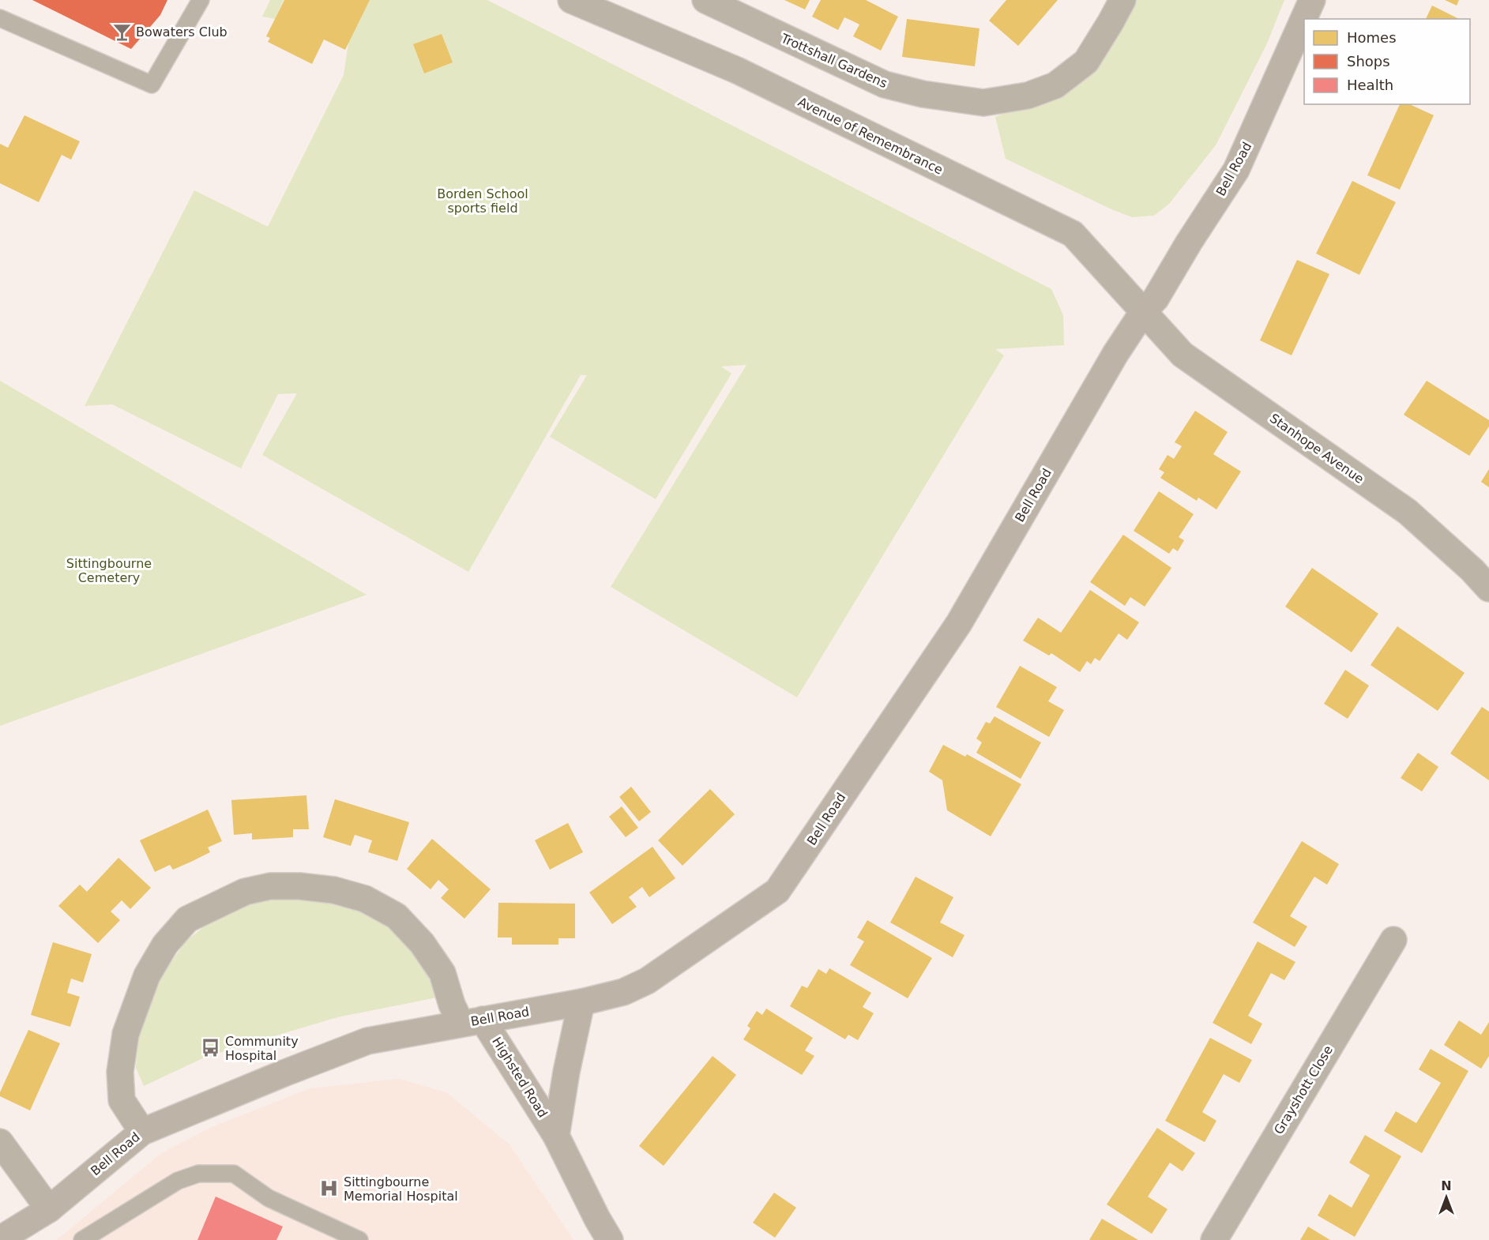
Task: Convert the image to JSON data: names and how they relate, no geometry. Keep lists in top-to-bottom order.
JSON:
{
  "streets": {
    "street": [
      "Trottshall Gardens",
      "Avenue of Remembrance",
      "Bell Road",
      "Stanhope Avenue",
      "Highsted Road",
      "Grayshott Close"
    ]
  },
  "crossings": [
    ["Avenue of Remembrance", "Bell Road"],
    ["Avenue of Remembrance", "Stanhope Avenue"],
    ["Bell Road", "Stanhope Avenue"],
    ["Bell Road", "Highsted Road"]
  ],
  "parks": ["Borden School sports field", "Sittingbourne Cemetery"],
  "places": {
    "bar": ["Bowaters Club"],
    "bus stop": ["Community Hospital"],
    "hospital": ["Sittingbourne Memorial Hospital"]
  },
  "legend": ["Homes", "Shops", "Health"],
  "north": "top"
}
